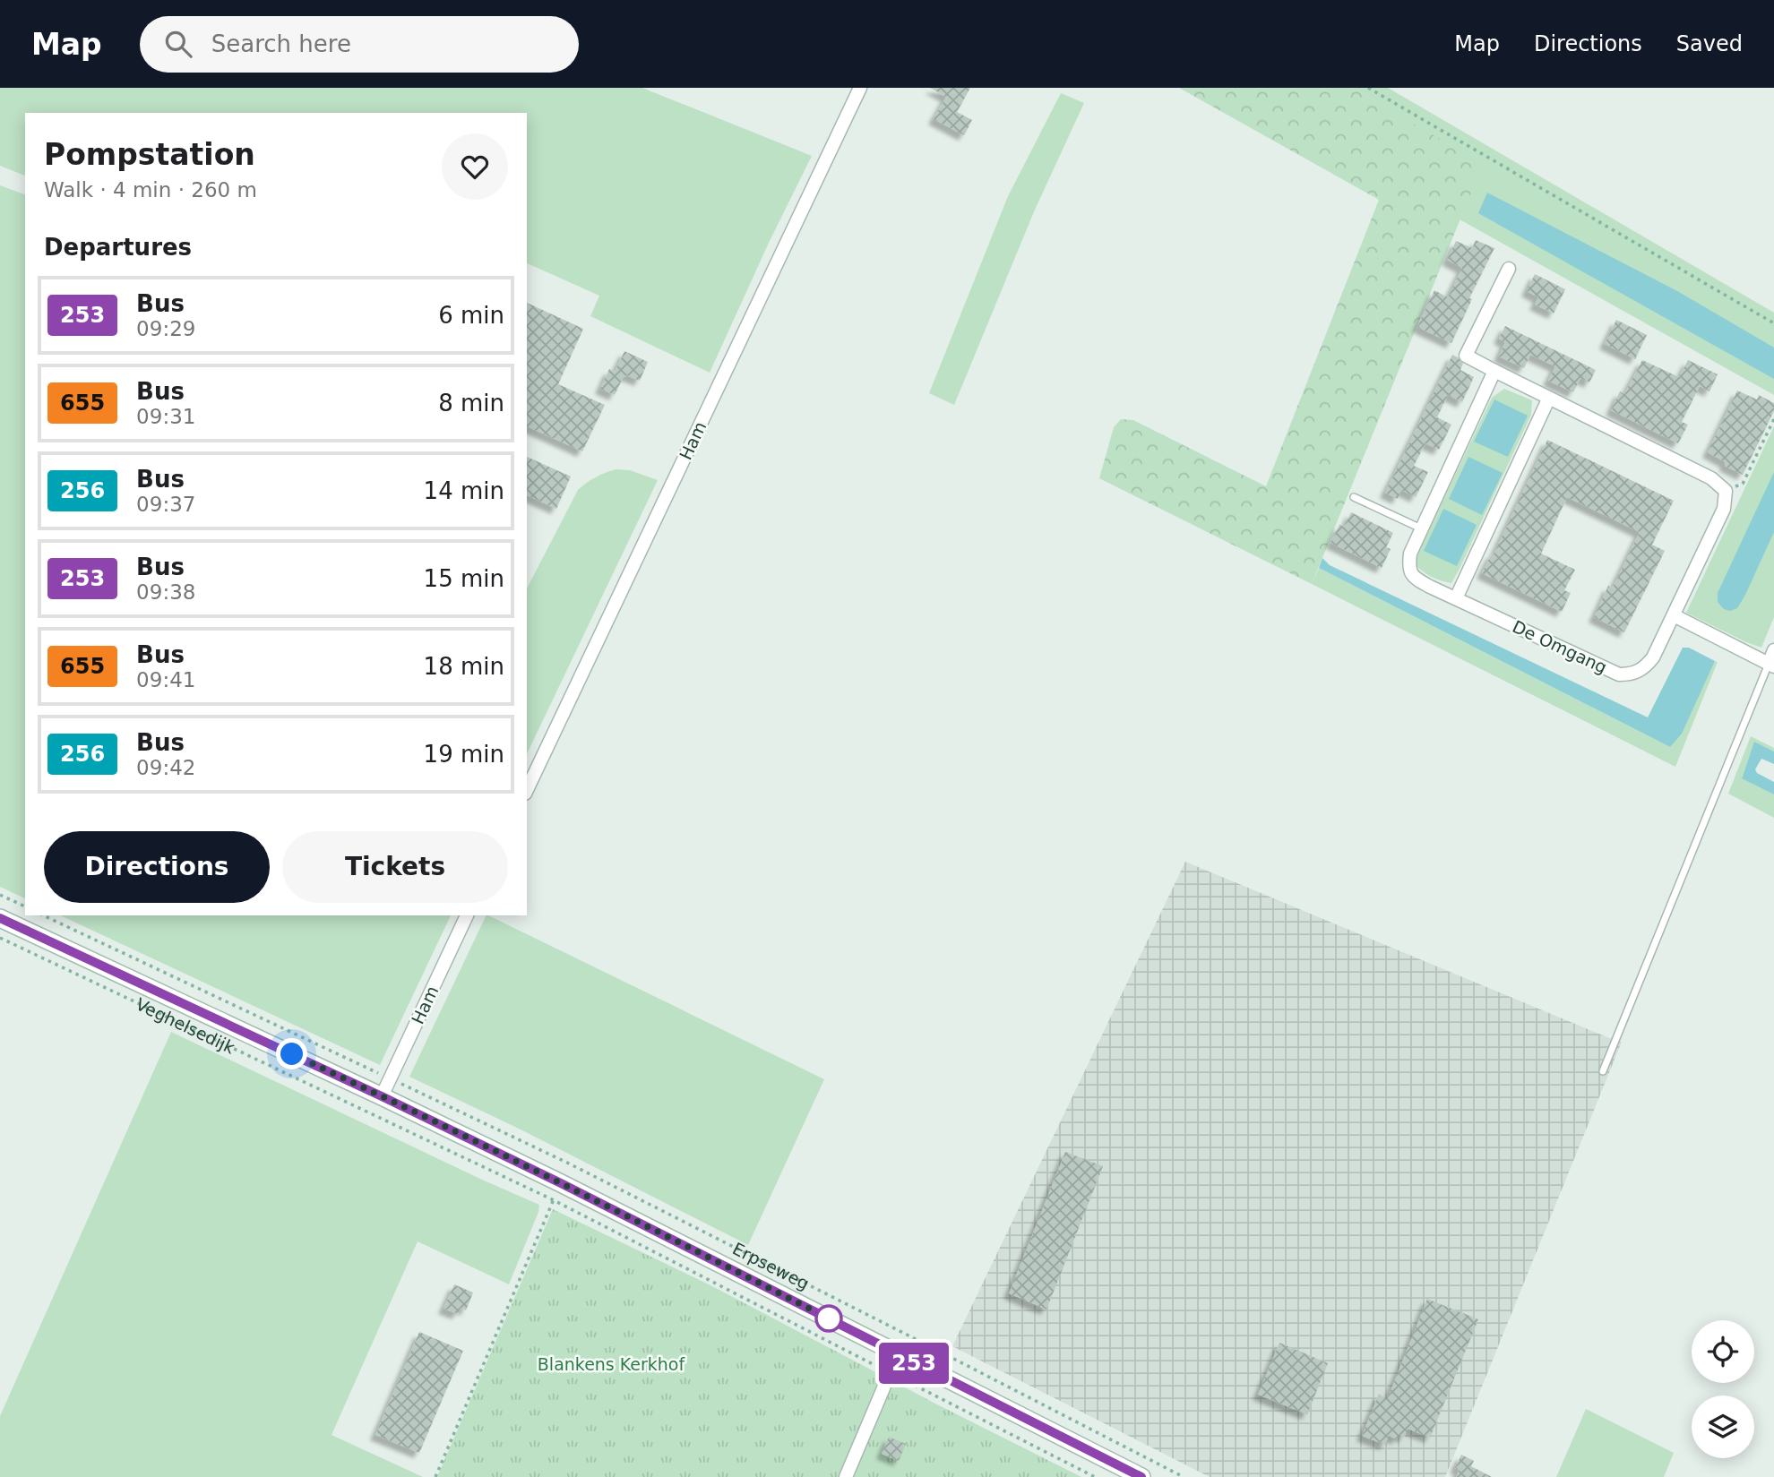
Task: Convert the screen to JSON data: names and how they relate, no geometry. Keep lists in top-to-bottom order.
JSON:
{
  "streets": {
    "main road": ["Veghelsedijk", "Erpseweg"],
    "street": ["Ham", "De Omgang"]
  },
  "crossings": [
    ["Ham", "Veghelsedijk"],
    ["Ham", "Erpseweg"],
    ["Veghelsedijk", "Erpseweg"]
  ],
  "parks": ["Blankens Kerkhof"],
  "lines": ["bus line 253"],
  "page": {
    "header": "Map",
    "search": "Search here",
    "nav": ["Map", "Directions", "Saved"],
    "on_map": "253",
    "heading": [
      ["Pompstation", "Walk · 4 min · 260 m"],
      "Departures"
    ],
    "list": [
      {
        "mark": "253",
        "name": "Bus",
        "note": "09:29",
        "value": "6 min"
      },
      {
        "mark": "655",
        "name": "Bus",
        "note": "09:31",
        "value": "8 min"
      },
      {
        "mark": "256",
        "name": "Bus",
        "note": "09:37",
        "value": "14 min"
      },
      {
        "mark": "253",
        "name": "Bus",
        "note": "09:38",
        "value": "15 min"
      },
      {
        "mark": "655",
        "name": "Bus",
        "note": "09:41",
        "value": "18 min"
      },
      {
        "mark": "256",
        "name": "Bus",
        "note": "09:42",
        "value": "19 min"
      }
    ],
    "buttons": ["Directions", "Tickets"]
  }
}
